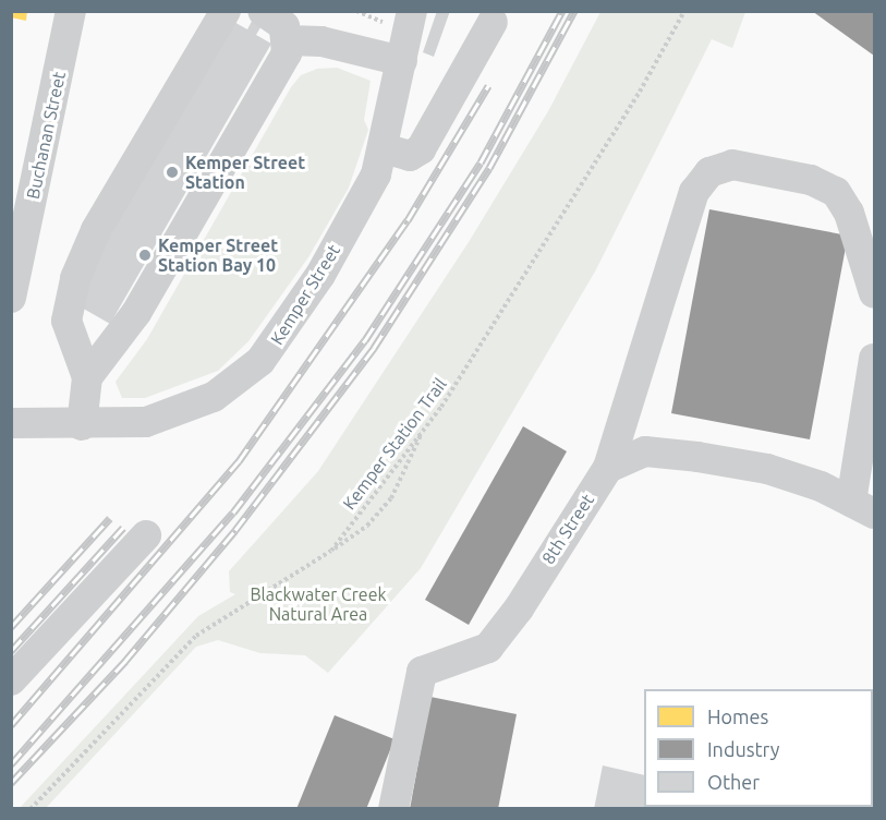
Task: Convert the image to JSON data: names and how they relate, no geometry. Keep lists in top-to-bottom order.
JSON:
{
  "streets": {
    "street": ["Buchanan Street", "Kemper Street", "8th Street"],
    "path": ["Kemper Station Trail"]
  },
  "parks": ["Blackwater Creek Natural Area"],
  "places": ["Kemper Street Station", "Kemper Street Station Bay 10"],
  "legend": ["Homes", "Industry", "Other"]
}
